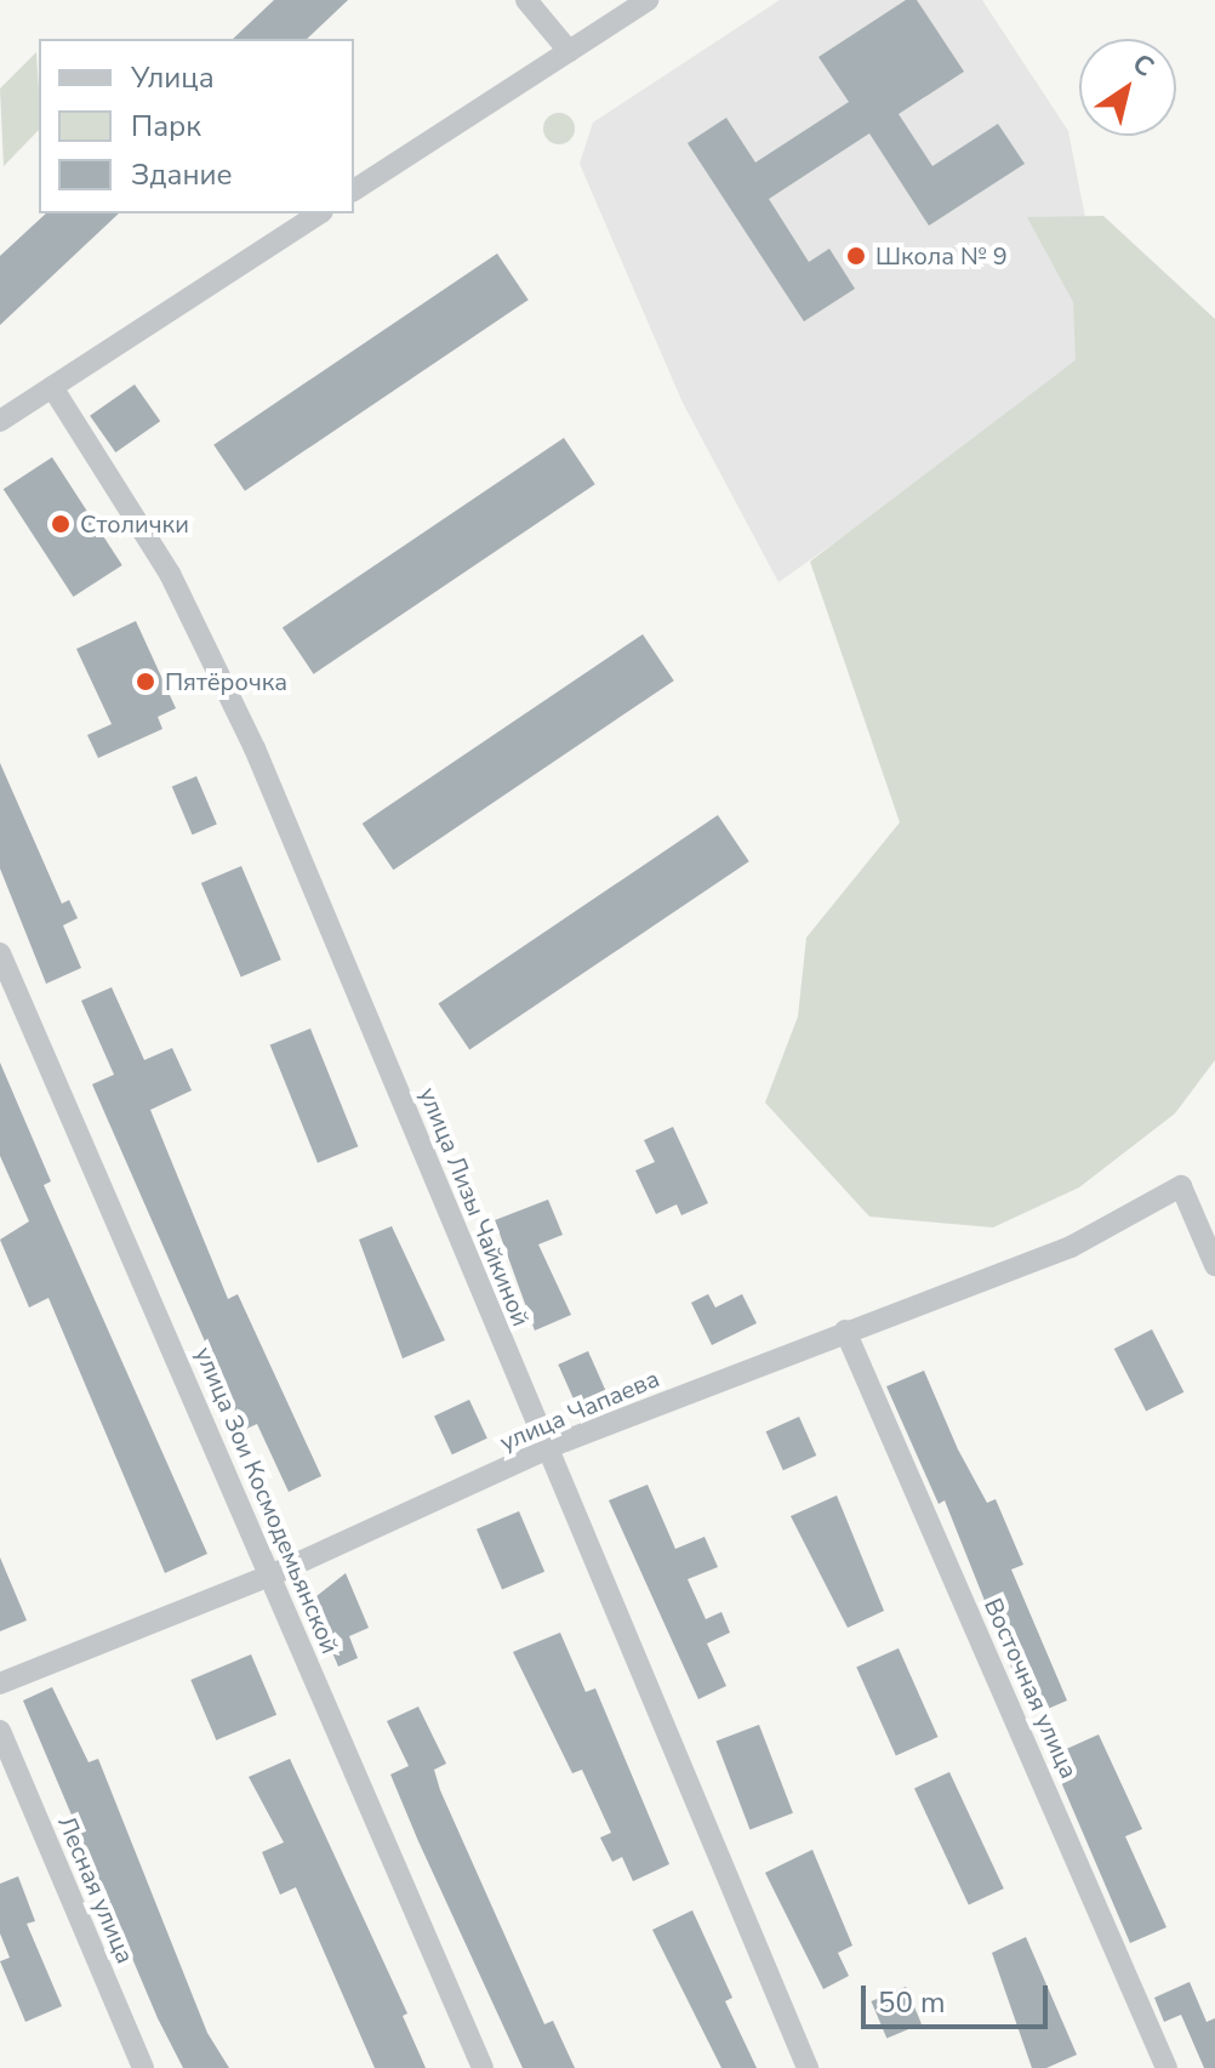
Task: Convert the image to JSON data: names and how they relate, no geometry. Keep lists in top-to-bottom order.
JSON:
{
  "streets": {
    "street": [
      "улица Лизы Чайкиной",
      "улица Чапаева",
      "улица Зои Космодемьянской",
      "Восточная улица",
      "Лесная улица"
    ]
  },
  "crossings": [
    ["улица Лизы Чайкиной", "улица Чапаева"],
    ["улица Чапаева", "улица Зои Космодемьянской"],
    ["улица Чапаева", "Восточная улица"]
  ],
  "places": ["Школа № 9", "Столички", "Пятёрочка"],
  "legend": ["Улица", "Парк", "Здание"],
  "scale_bar": "50 m",
  "north": "top right"
}
